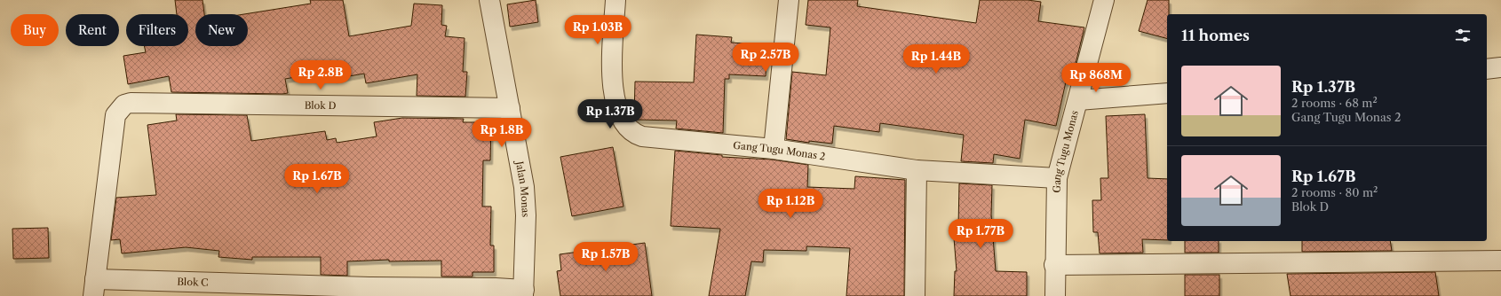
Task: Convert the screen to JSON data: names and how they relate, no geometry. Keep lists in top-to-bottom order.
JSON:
{
  "streets": {
    "street": [
      "Blok D",
      "Gang Tugu Monas 2",
      "Gang Tugu Monas",
      "Jalan Monas",
      "Blok C"
    ]
  },
  "crossings": [
    ["Blok D", "Jalan Monas"],
    ["Blok D", "Blok C"],
    ["Gang Tugu Monas 2", "Gang Tugu Monas"],
    ["Jalan Monas", "Blok C"]
  ],
  "page": {
    "chip": [
      "Buy",
      "Rent",
      "Filters",
      "New"
    ],
    "heading": "11 homes",
    "price": [
      "Rp 1.03B",
      "Rp 2.57B",
      "Rp 1.44B",
      "Rp 2.8B",
      "Rp 868M",
      "Rp 1.37B",
      "Rp 1.8B",
      "Rp 1.67B",
      "Rp 1.12B",
      "Rp 1.77B",
      "Rp 1.57B"
    ],
    "list": [
      {
        "name": "Rp 1.37B",
        "note": "2 rooms · 68 m² · Gang Tugu Monas 2"
      },
      {
        "name": "Rp 1.67B",
        "note": "2 rooms · 80 m² · Blok D"
      }
    ]
  }
}
